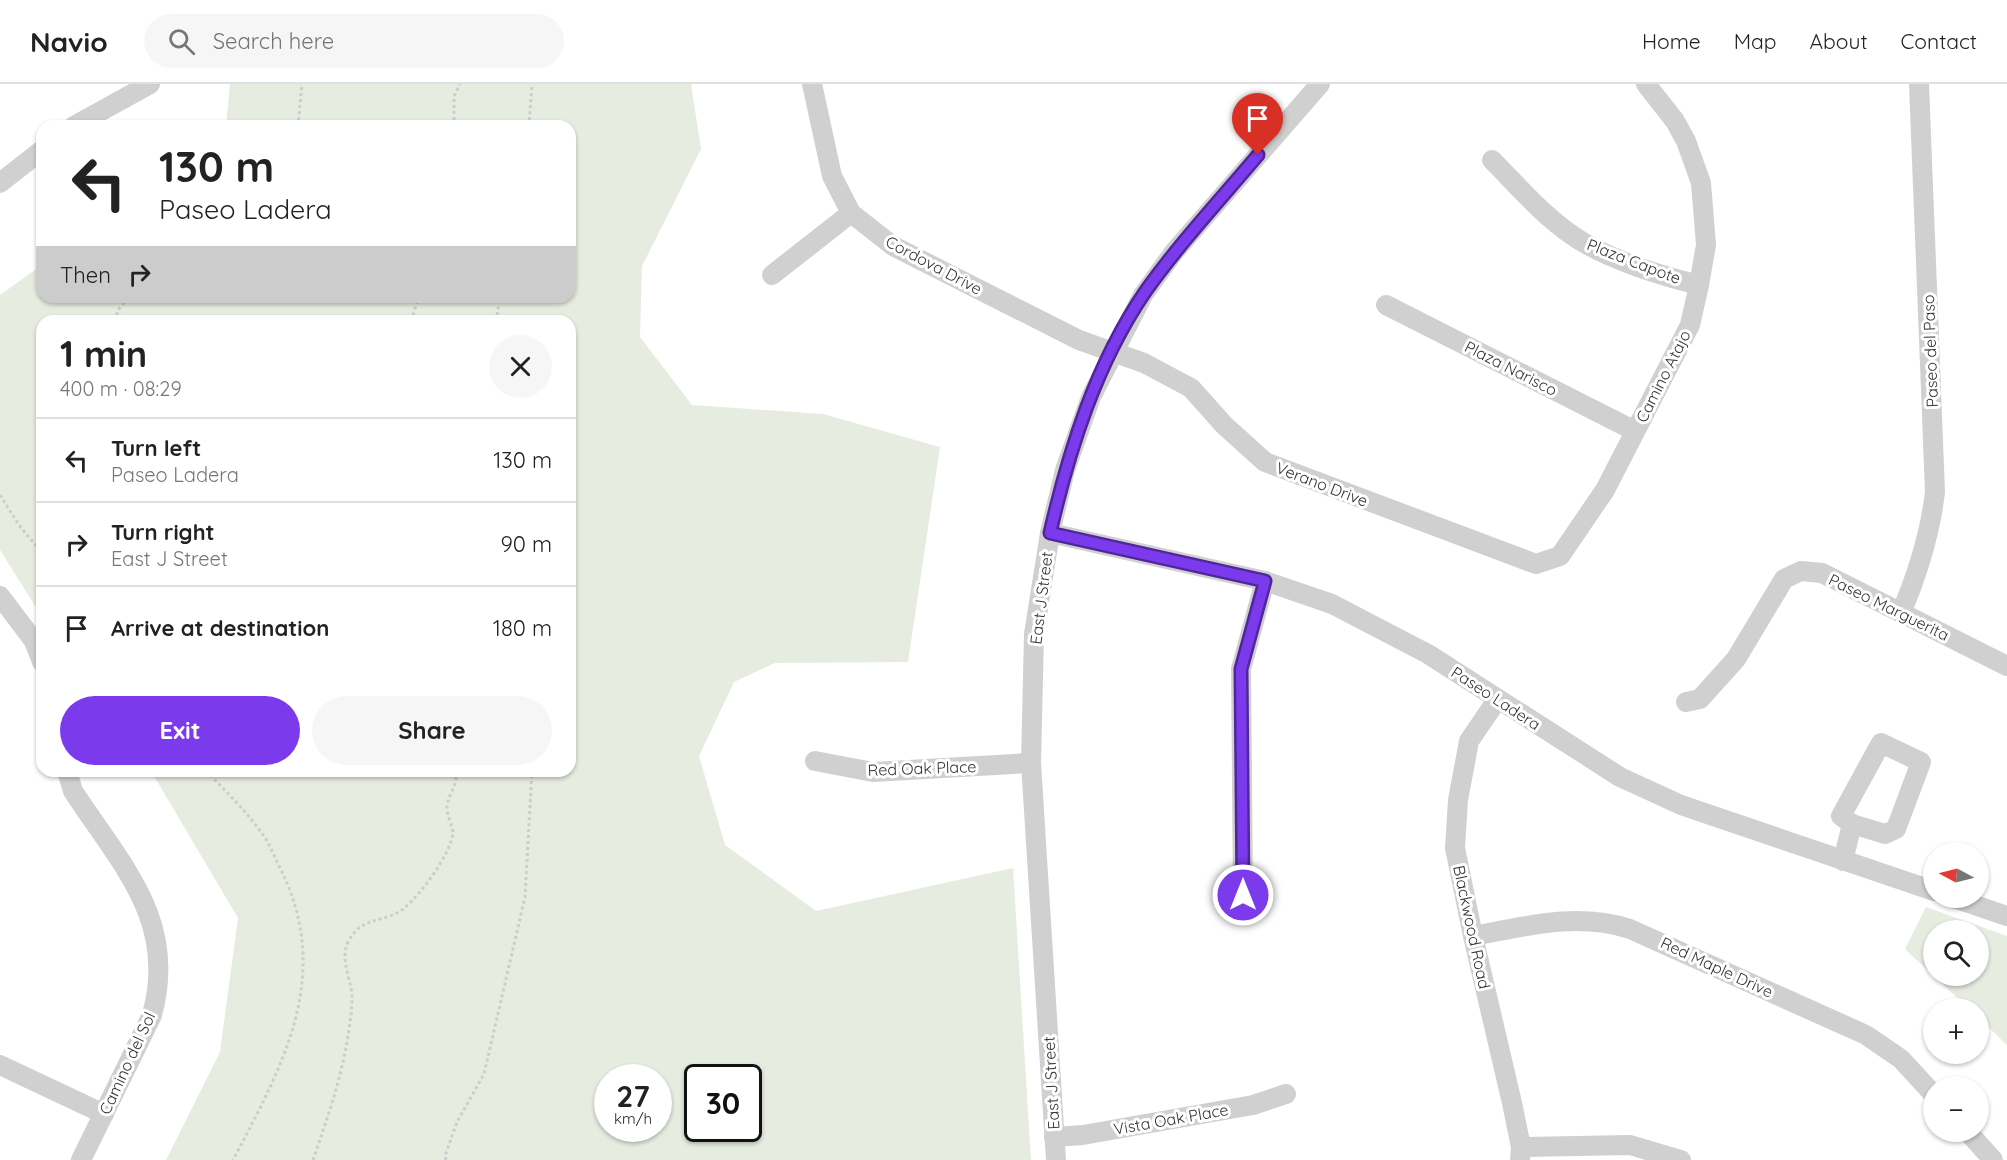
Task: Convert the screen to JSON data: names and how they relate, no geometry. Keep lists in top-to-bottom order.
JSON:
{
  "streets": {
    "street": [
      "Plaza Capote",
      "Cordova Drive",
      "Paseo del Paso",
      "Plaza Narisco",
      "Camino Atajo",
      "Verano Drive",
      "East J Street",
      "Paseo Marguerita",
      "Paseo Ladera",
      "Red Oak Place",
      "Blackwood Road",
      "Red Maple Drive",
      "Camino del Sol",
      "Vista Oak Place"
    ]
  },
  "crossings": [
    ["Plaza Capote", "Camino Atajo"],
    ["Cordova Drive", "Verano Drive"],
    ["Cordova Drive", "East J Street"],
    ["Paseo del Paso", "Paseo Marguerita"],
    ["Plaza Narisco", "Camino Atajo"],
    ["Camino Atajo", "Verano Drive"],
    ["Verano Drive", "East J Street"],
    ["East J Street", "Paseo Ladera"],
    ["East J Street", "Red Oak Place"],
    ["East J Street", "Vista Oak Place"],
    ["Paseo Ladera", "Blackwood Road"],
    ["Blackwood Road", "Red Maple Drive"]
  ],
  "north": "left",
  "page": {
    "header": "Navio",
    "search": "Search here",
    "nav": [
      "Home",
      "Map",
      "About",
      "Contact"
    ],
    "turn": ["130 m", "Paseo Ladera"],
    "then": "Then",
    "heading": ["1 min", "400 m · 08:29"],
    "list": [
      {
        "name": "Turn left",
        "note": "Paseo Ladera",
        "value": "130 m"
      },
      {
        "name": "Turn right",
        "note": "East J Street",
        "value": "90 m"
      },
      {
        "name": "Arrive at destination",
        "value": "180 m"
      }
    ],
    "buttons": ["Exit", "Share"],
    "map_buttons": ["+", "−"],
    "speed": "27 km/h",
    "limit": "30"
  }
}
